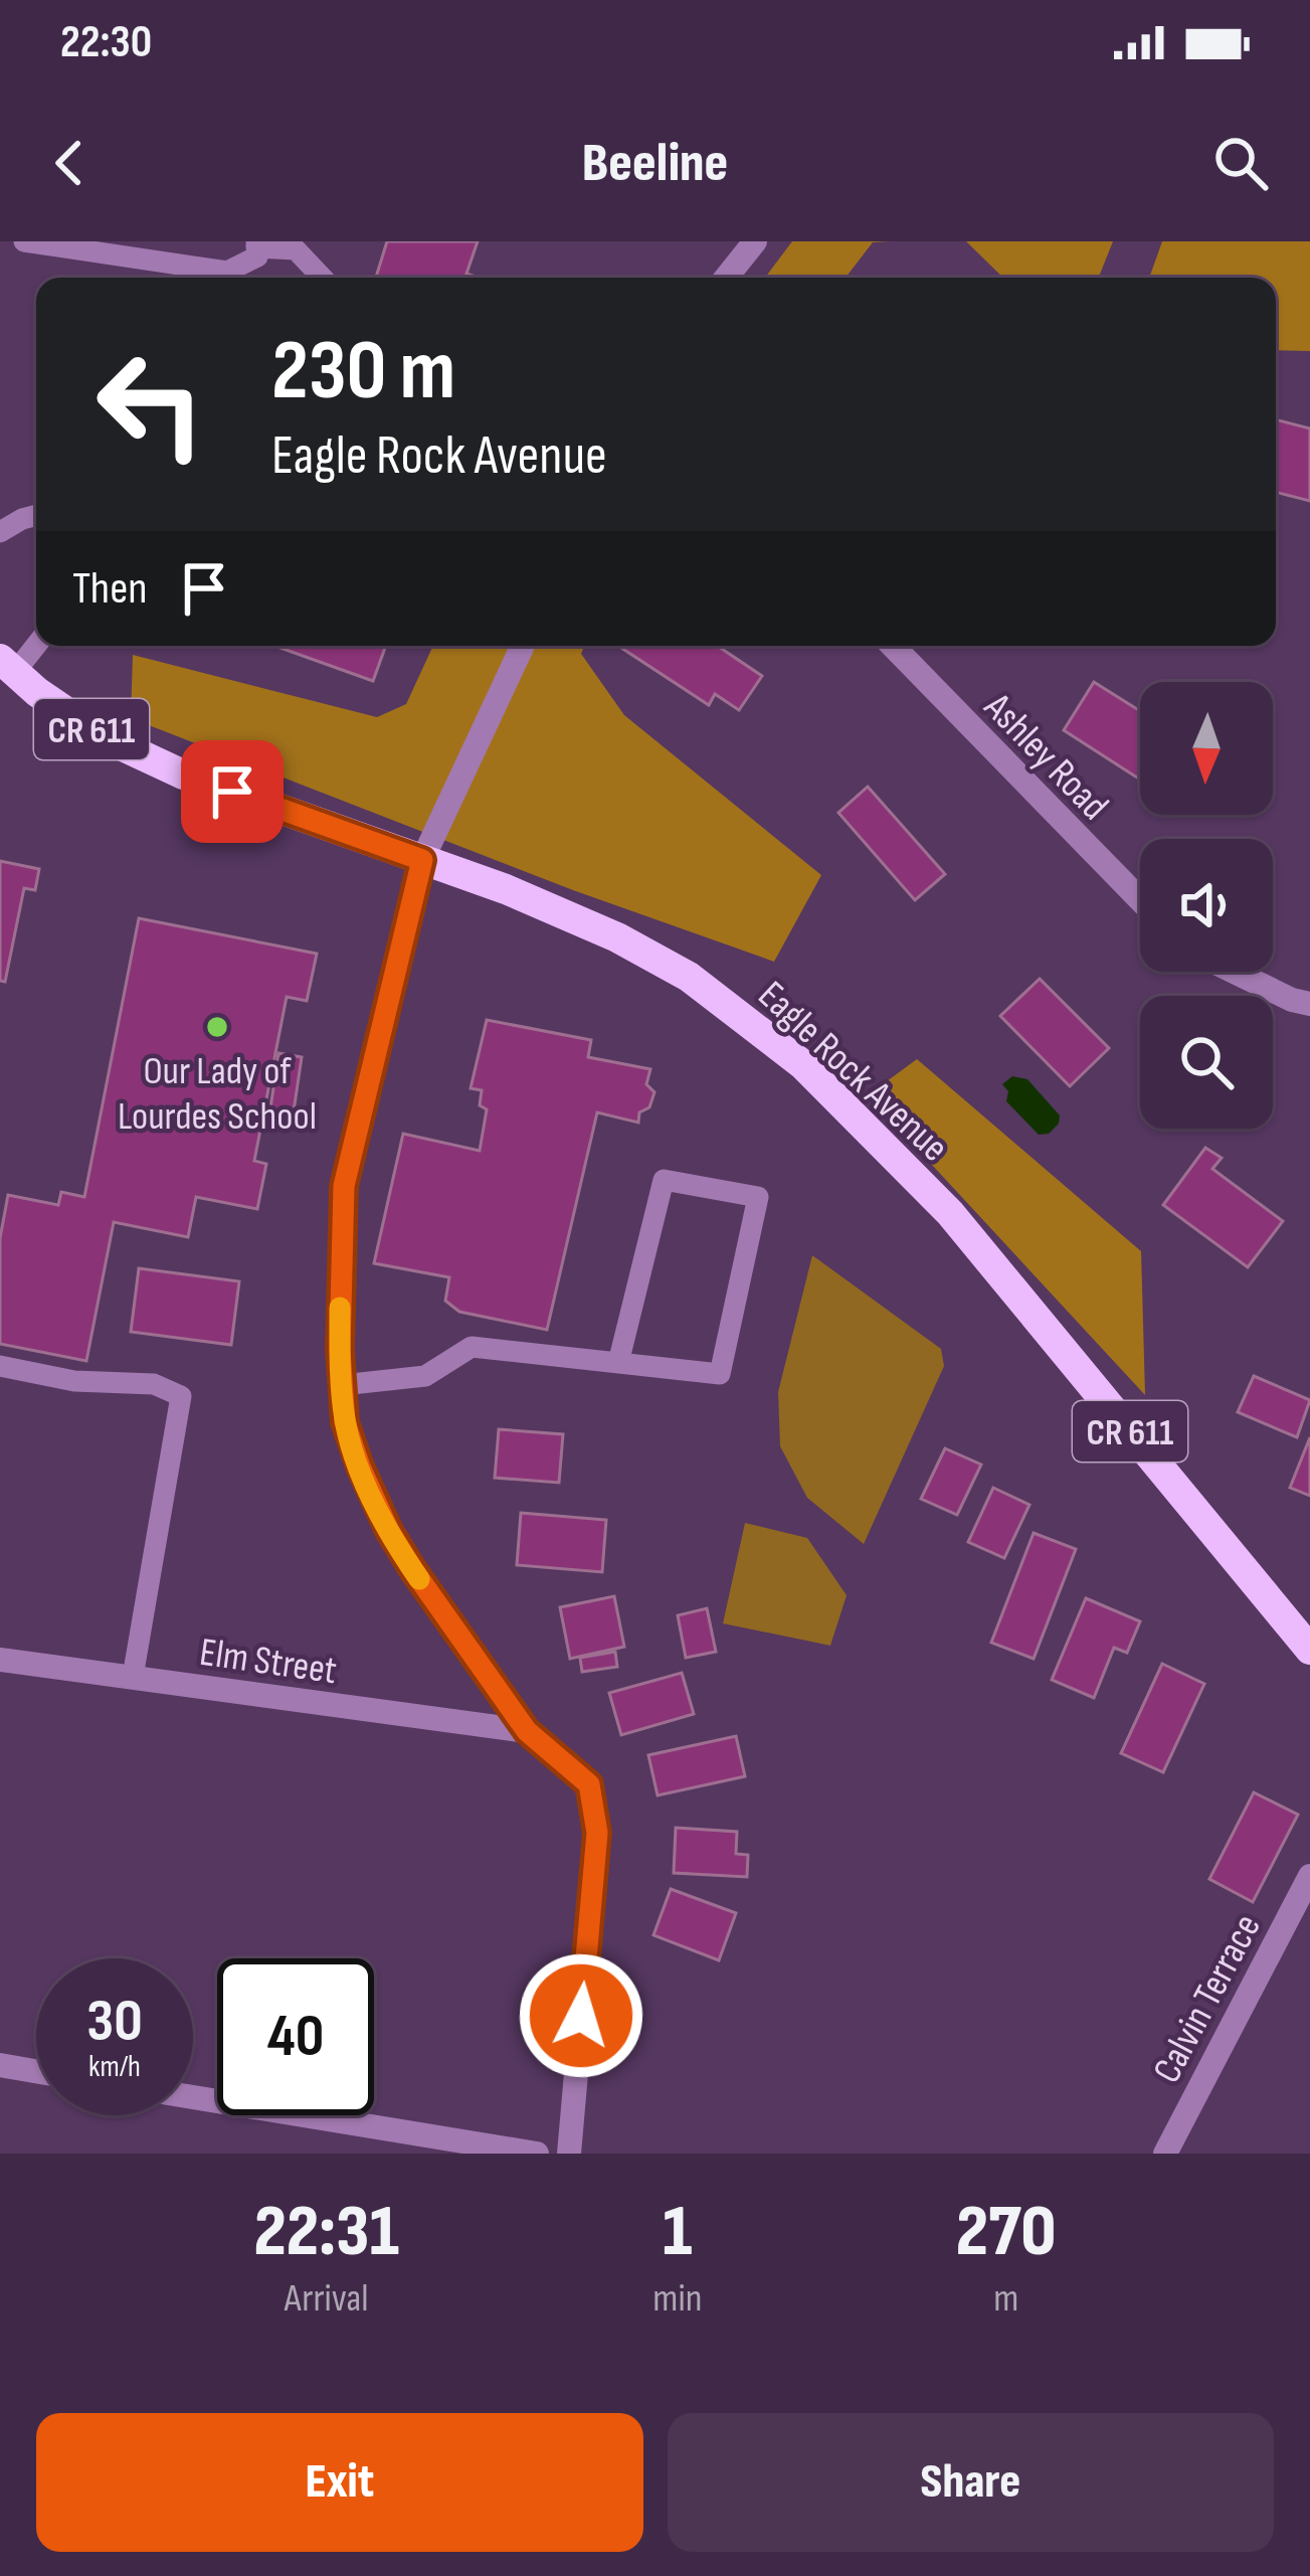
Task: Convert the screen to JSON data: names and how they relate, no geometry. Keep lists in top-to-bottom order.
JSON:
{
  "streets": {
    "main road": ["CR 611", "Eagle Rock Avenue"],
    "street": ["Ashley Road", "Elm Street", "Calvin Terrace"]
  },
  "places": ["Our Lady of Lourdes School"],
  "north": "bottom",
  "page": {
    "status": "22:30",
    "header": "Beeline",
    "turn": ["230 m", "Eagle Rock Avenue"],
    "then": "Then",
    "speed": "30 km/h",
    "limit": "40",
    "eta": [
      "22:31",
      "Arrival",
      "1",
      "min",
      "270",
      "m"
    ],
    "buttons": ["Exit", "Share"]
  }
}
